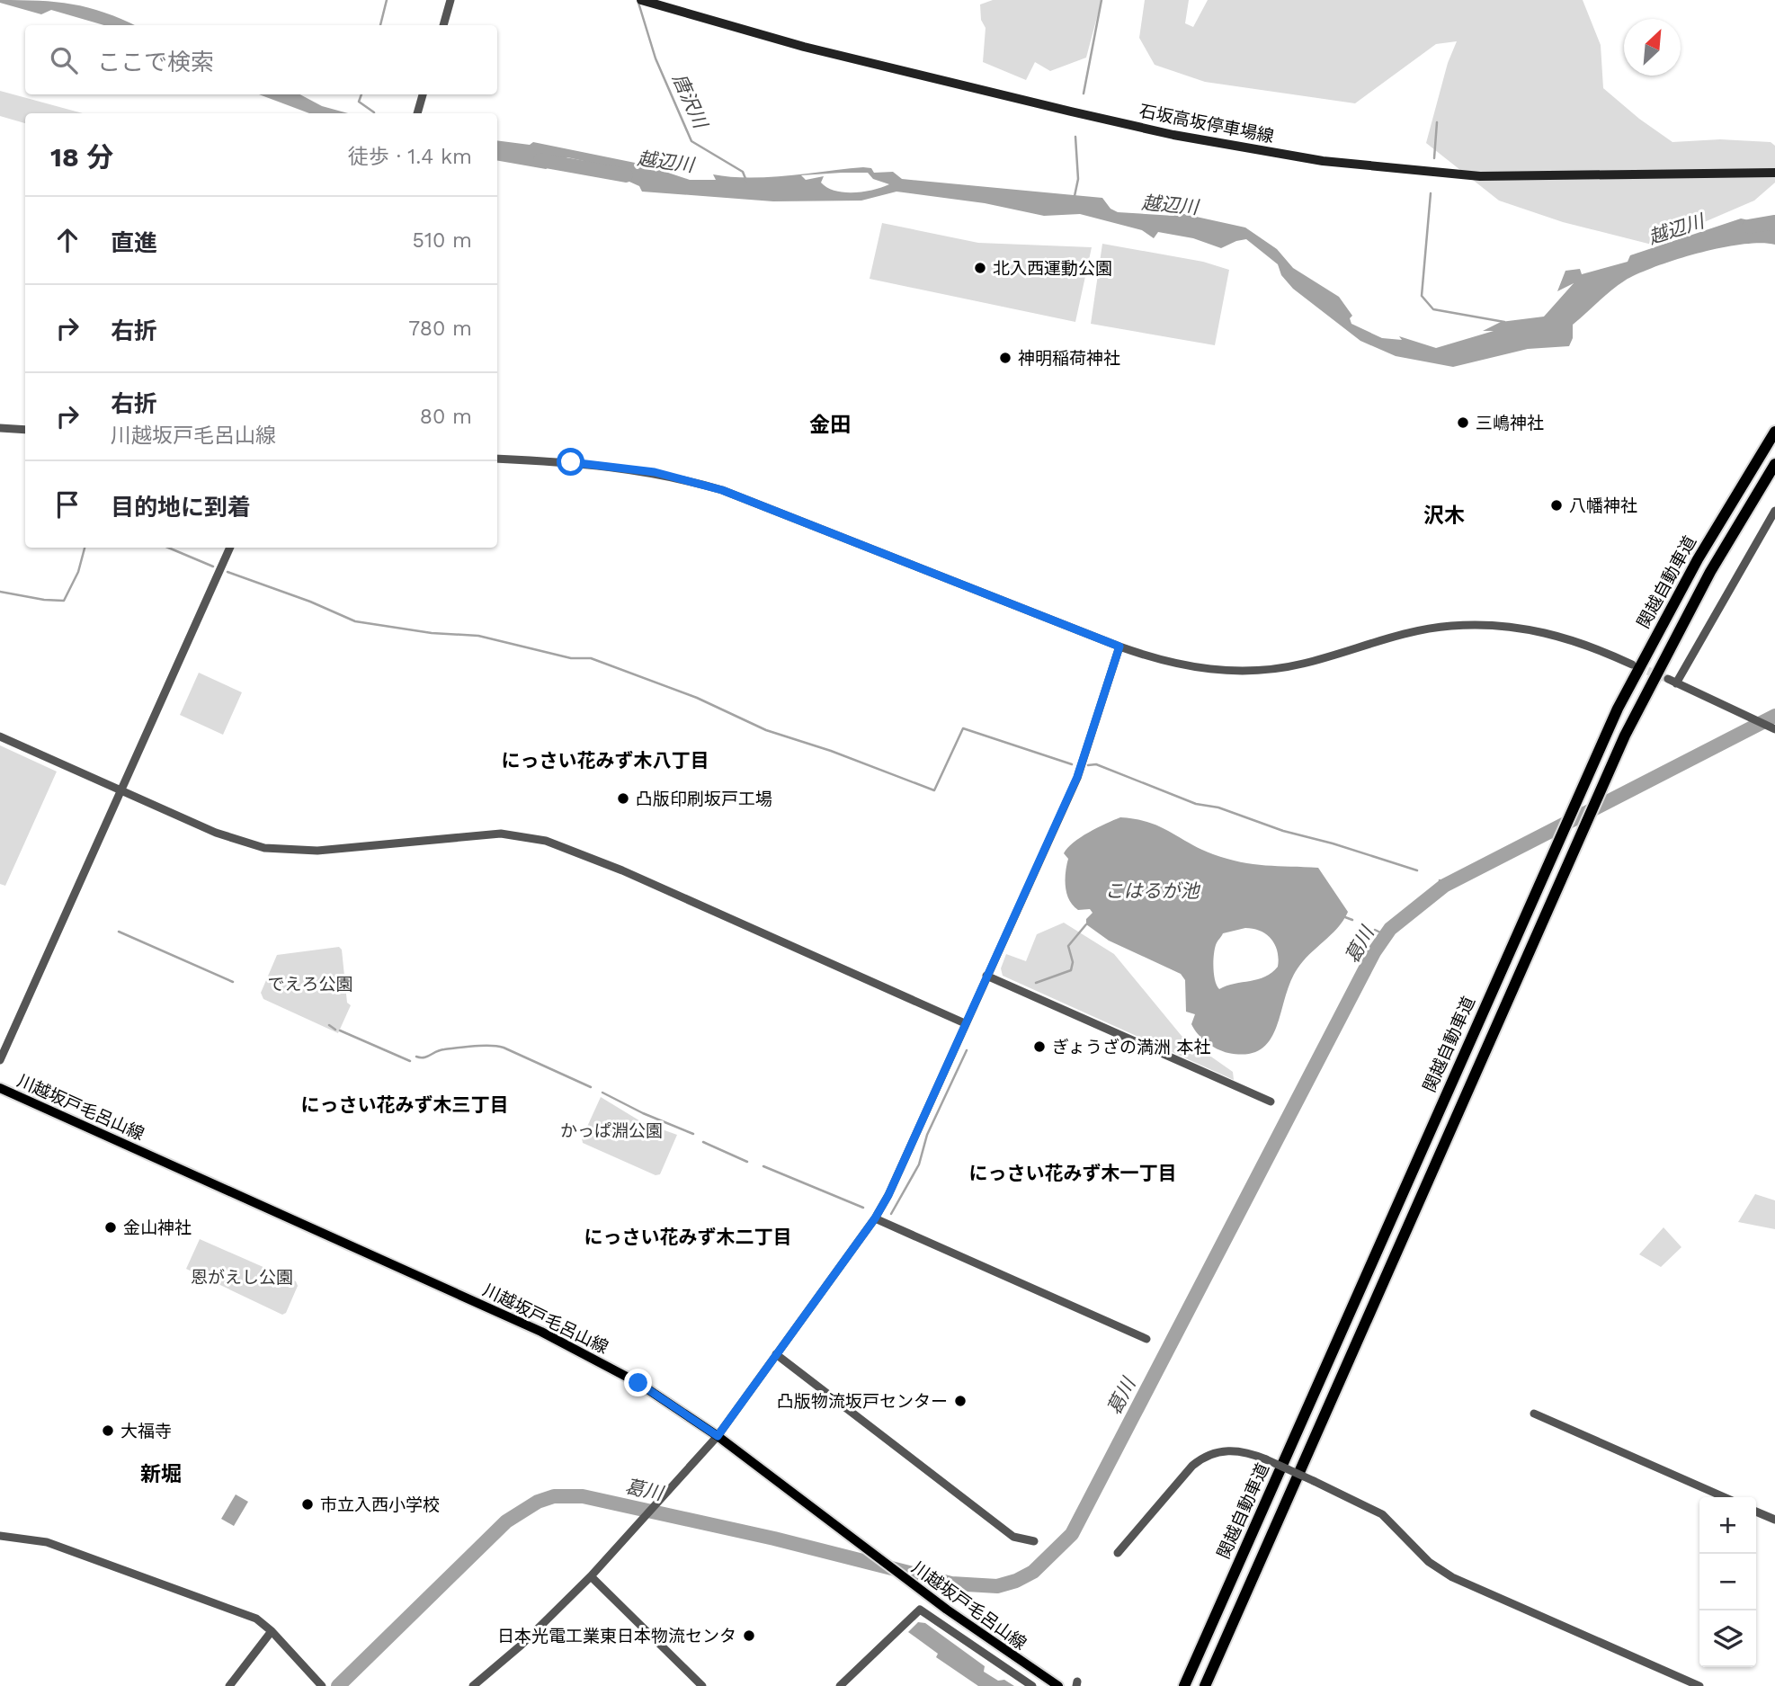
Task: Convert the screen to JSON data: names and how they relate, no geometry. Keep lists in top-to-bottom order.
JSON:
{
  "streets": {
    "highway": ["関越自動車道"],
    "main road": ["石坂高坂停車場線", "川越坂戸毛呂山線"]
  },
  "districts": [
    "金田",
    "沢木",
    "にっさい花みず木八丁目",
    "にっさい花みず木三丁目",
    "にっさい花みず木一丁目",
    "にっさい花みず木二丁目",
    "新堀"
  ],
  "water": [
    "唐沢川",
    "越辺川",
    "こはるが池",
    "葛川"
  ],
  "parks": ["でえろ公園", "かっぱ淵公園", "恩がえし公園"],
  "places": [
    "北入西運動公園",
    "神明稲荷神社",
    "三嶋神社",
    "八幡神社",
    "凸版印刷坂戸工場",
    "ぎょうざの満洲 本社",
    "金山神社",
    "凸版物流坂戸センター",
    "大福寺",
    "市立入西小学校",
    "日本光電工業東日本物流センタ"
  ],
  "north": "top right",
  "page": {
    "search": "ここで検索",
    "heading": ["18 分", "徒歩 · 1.4 km"],
    "list": [
      ["直進", "510 m"],
      ["右折", "780 m"],
      ["右折", "川越坂戸毛呂山線", "80 m"],
      "目的地に到着"
    ],
    "map_buttons": ["+", "−"]
  }
}
